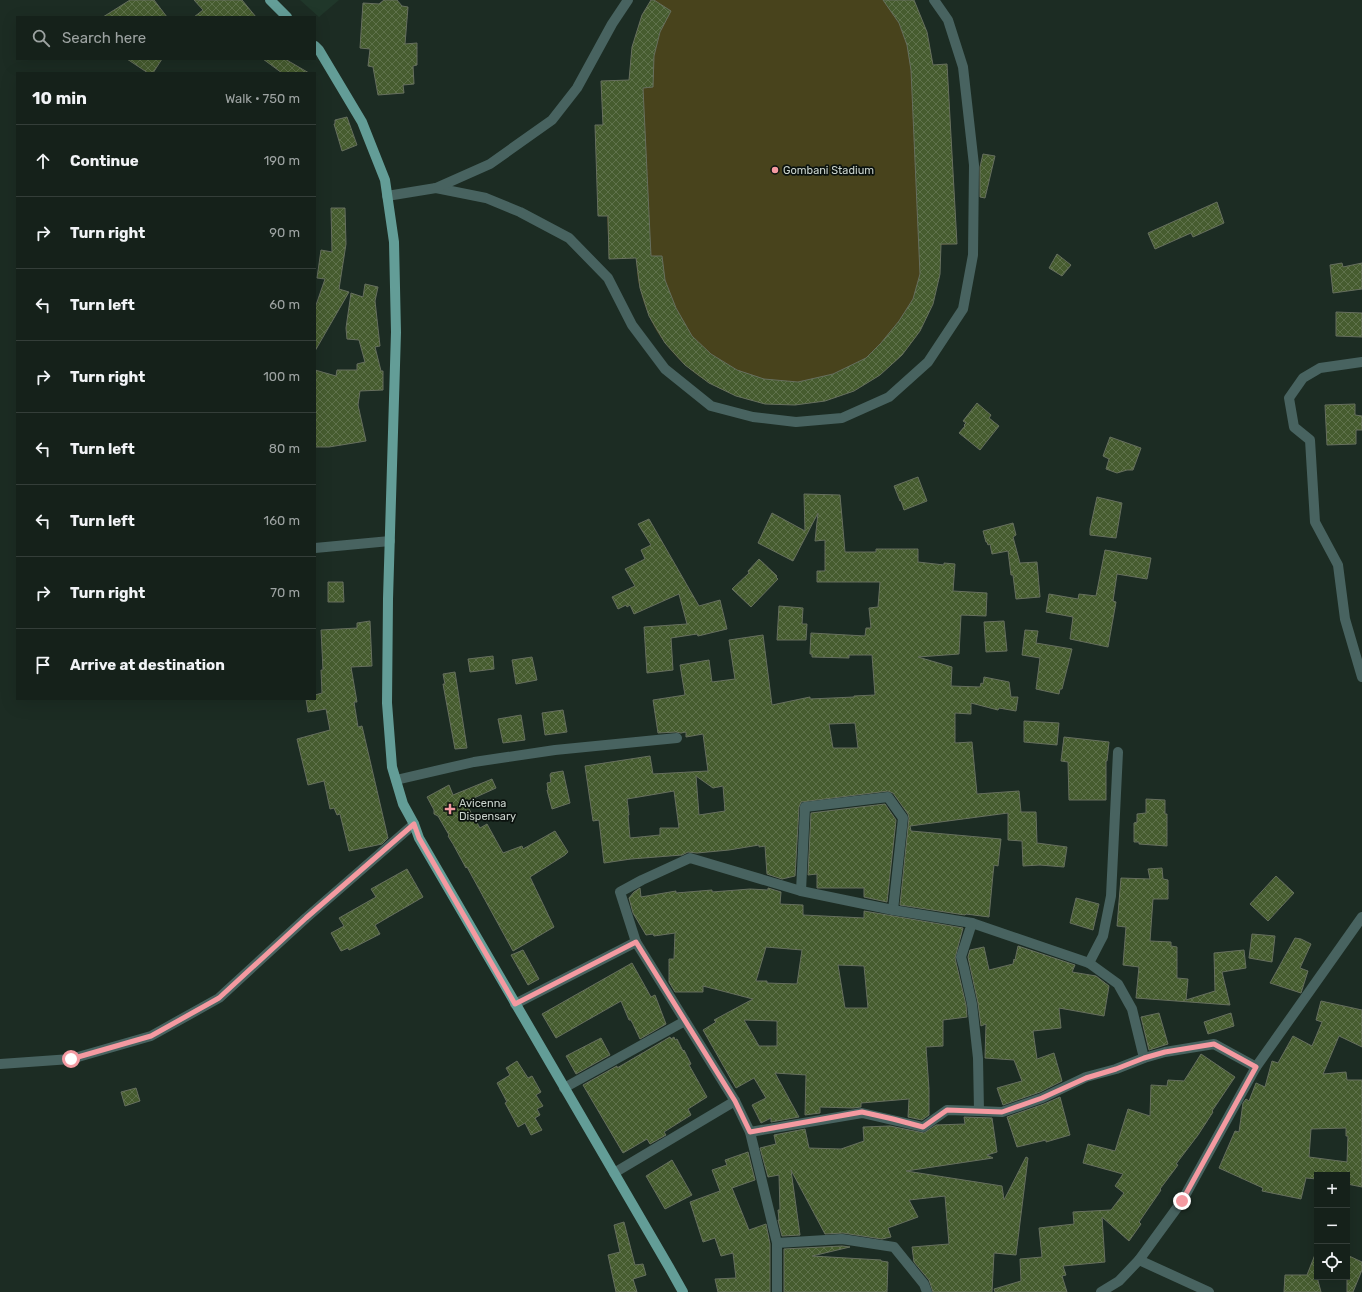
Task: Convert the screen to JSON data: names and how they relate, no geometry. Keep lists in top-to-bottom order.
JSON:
{
  "places": {
    "other": ["Gombani Stadium"],
    "health": ["Avicenna Dispensary"]
  },
  "page": {
    "search": "Search here",
    "heading": ["10 min", "Walk · 750 m"],
    "list": [
      ["Continue", "190 m"],
      ["Turn right", "90 m"],
      ["Turn left", "60 m"],
      ["Turn right", "100 m"],
      ["Turn left", "80 m"],
      ["Turn left", "160 m"],
      ["Turn right", "70 m"],
      "Arrive at destination"
    ],
    "map_buttons": ["+", "−"]
  }
}
